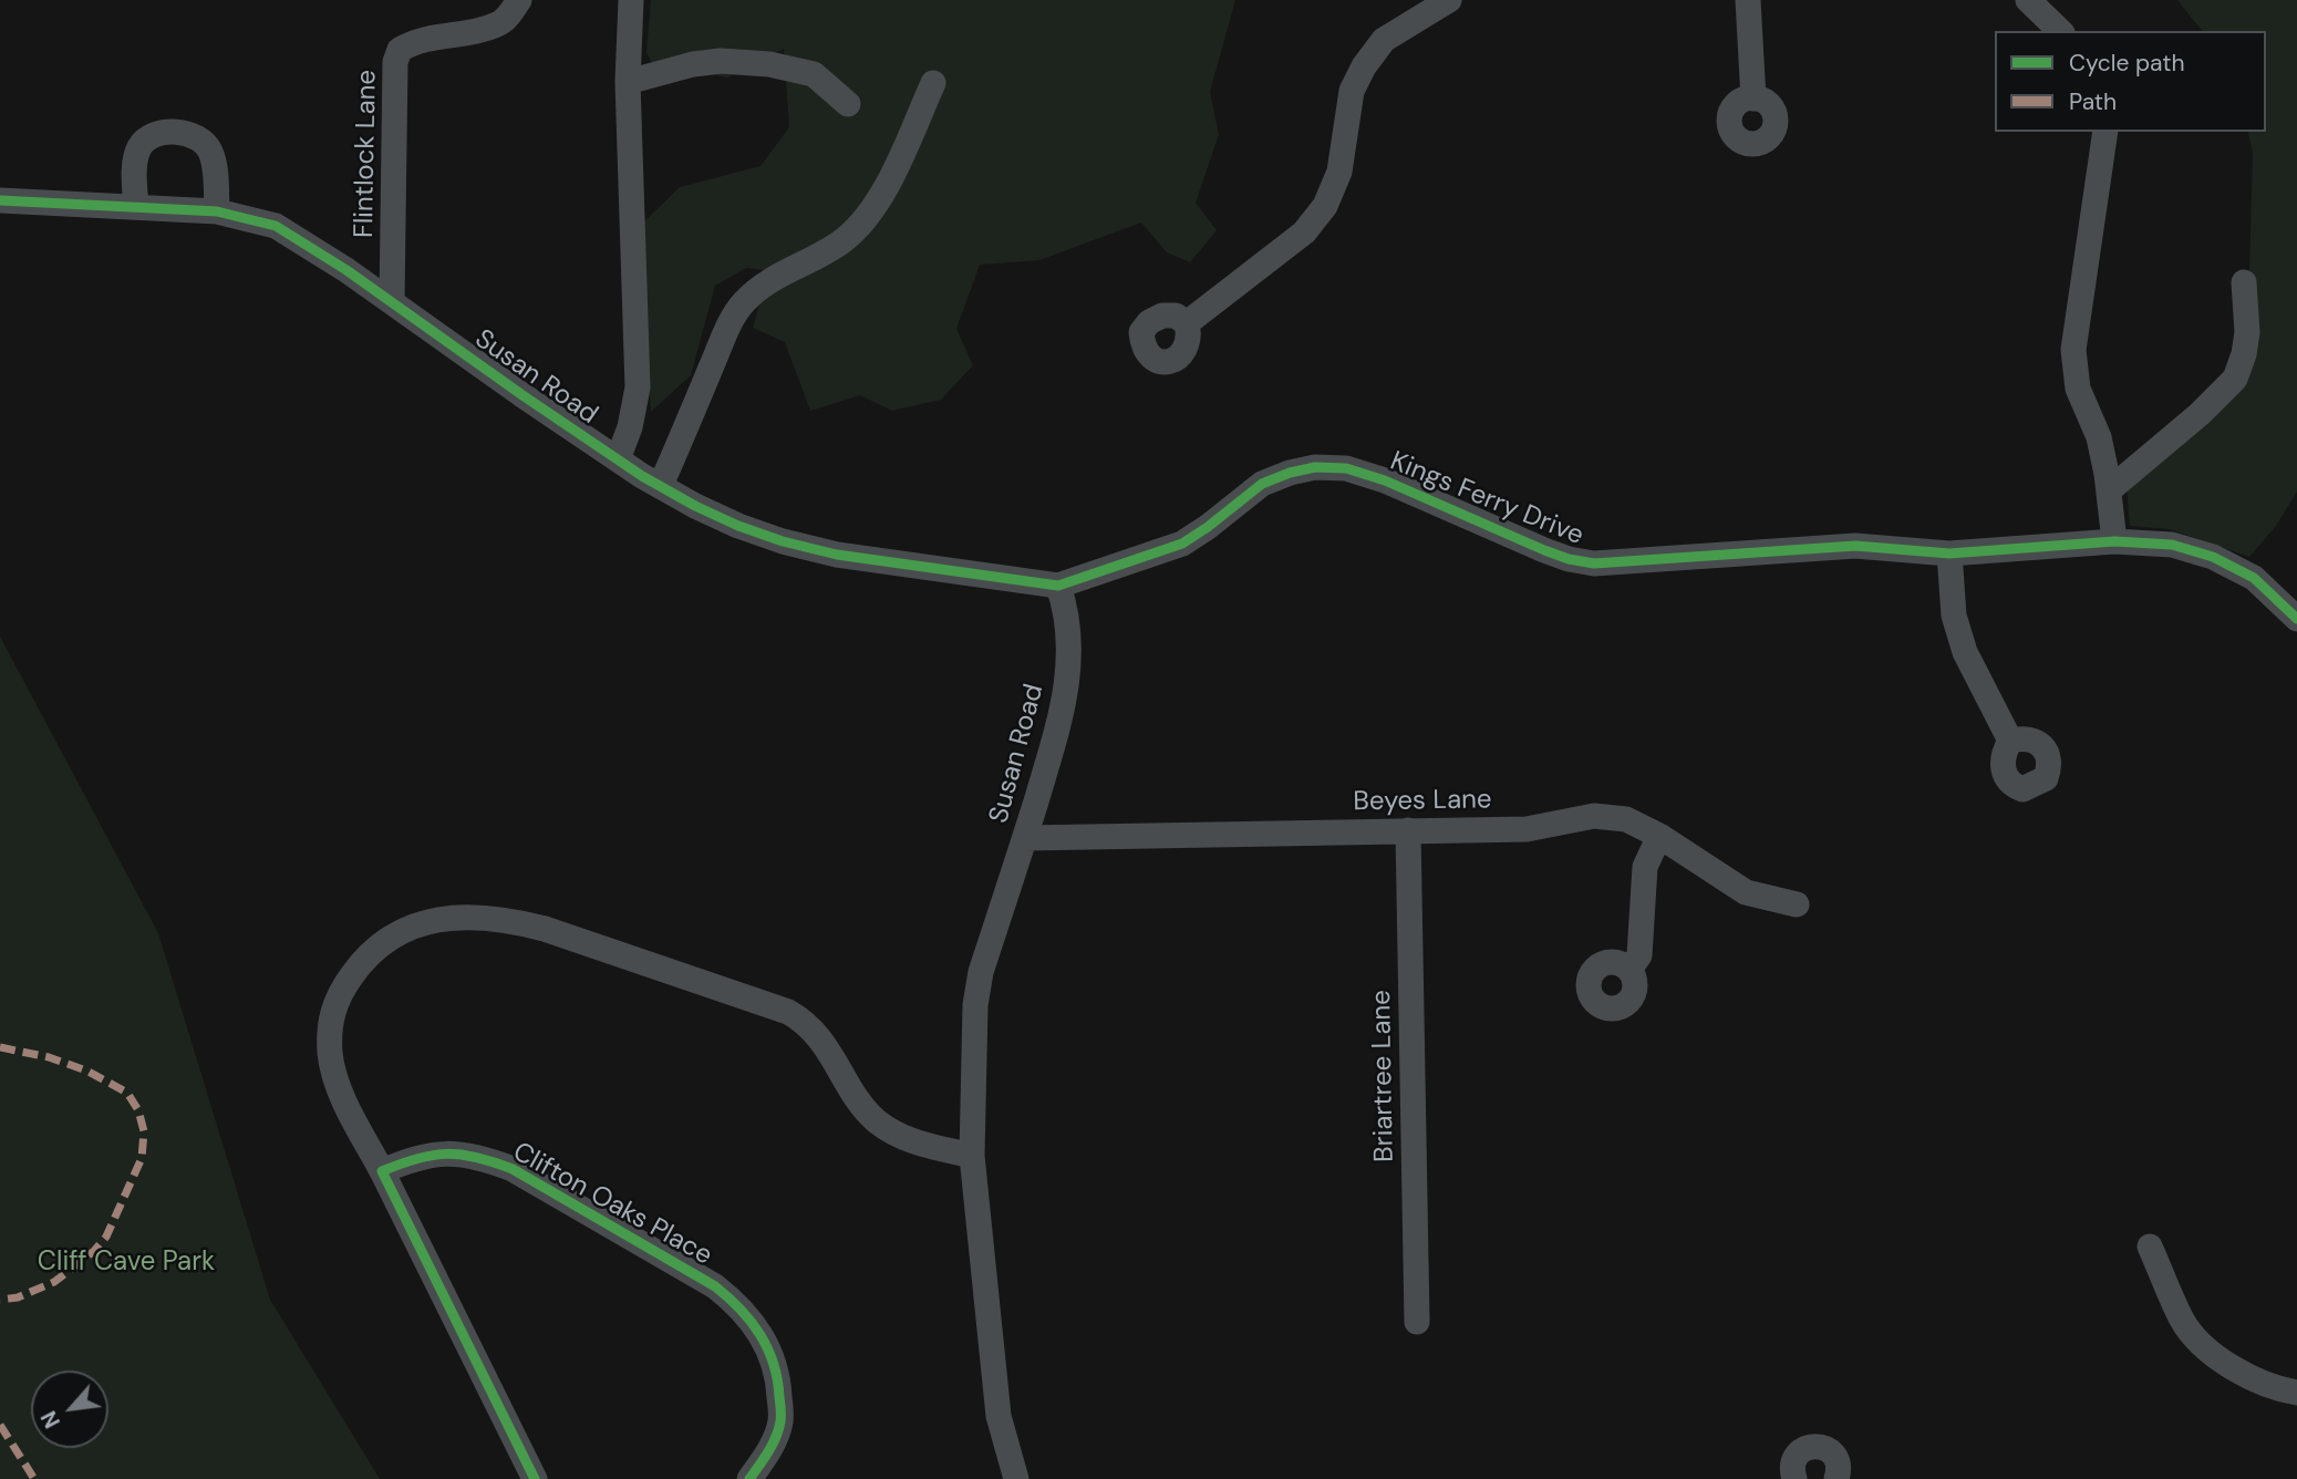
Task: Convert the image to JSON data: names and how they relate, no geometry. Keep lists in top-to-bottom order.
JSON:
{
  "streets": {
    "street": [
      "Flintlock Lane",
      "Susan Road",
      "Kings Ferry Drive",
      "Beyes Lane",
      "Briartree Lane",
      "Clifton Oaks Place"
    ]
  },
  "crossings": [
    ["Flintlock Lane", "Susan Road"],
    ["Susan Road", "Kings Ferry Drive"],
    ["Susan Road", "Beyes Lane"],
    ["Beyes Lane", "Briartree Lane"]
  ],
  "parks": ["Cliff Cave Park"],
  "legend": ["Cycle path", "Path"],
  "north": "bottom left"
}
